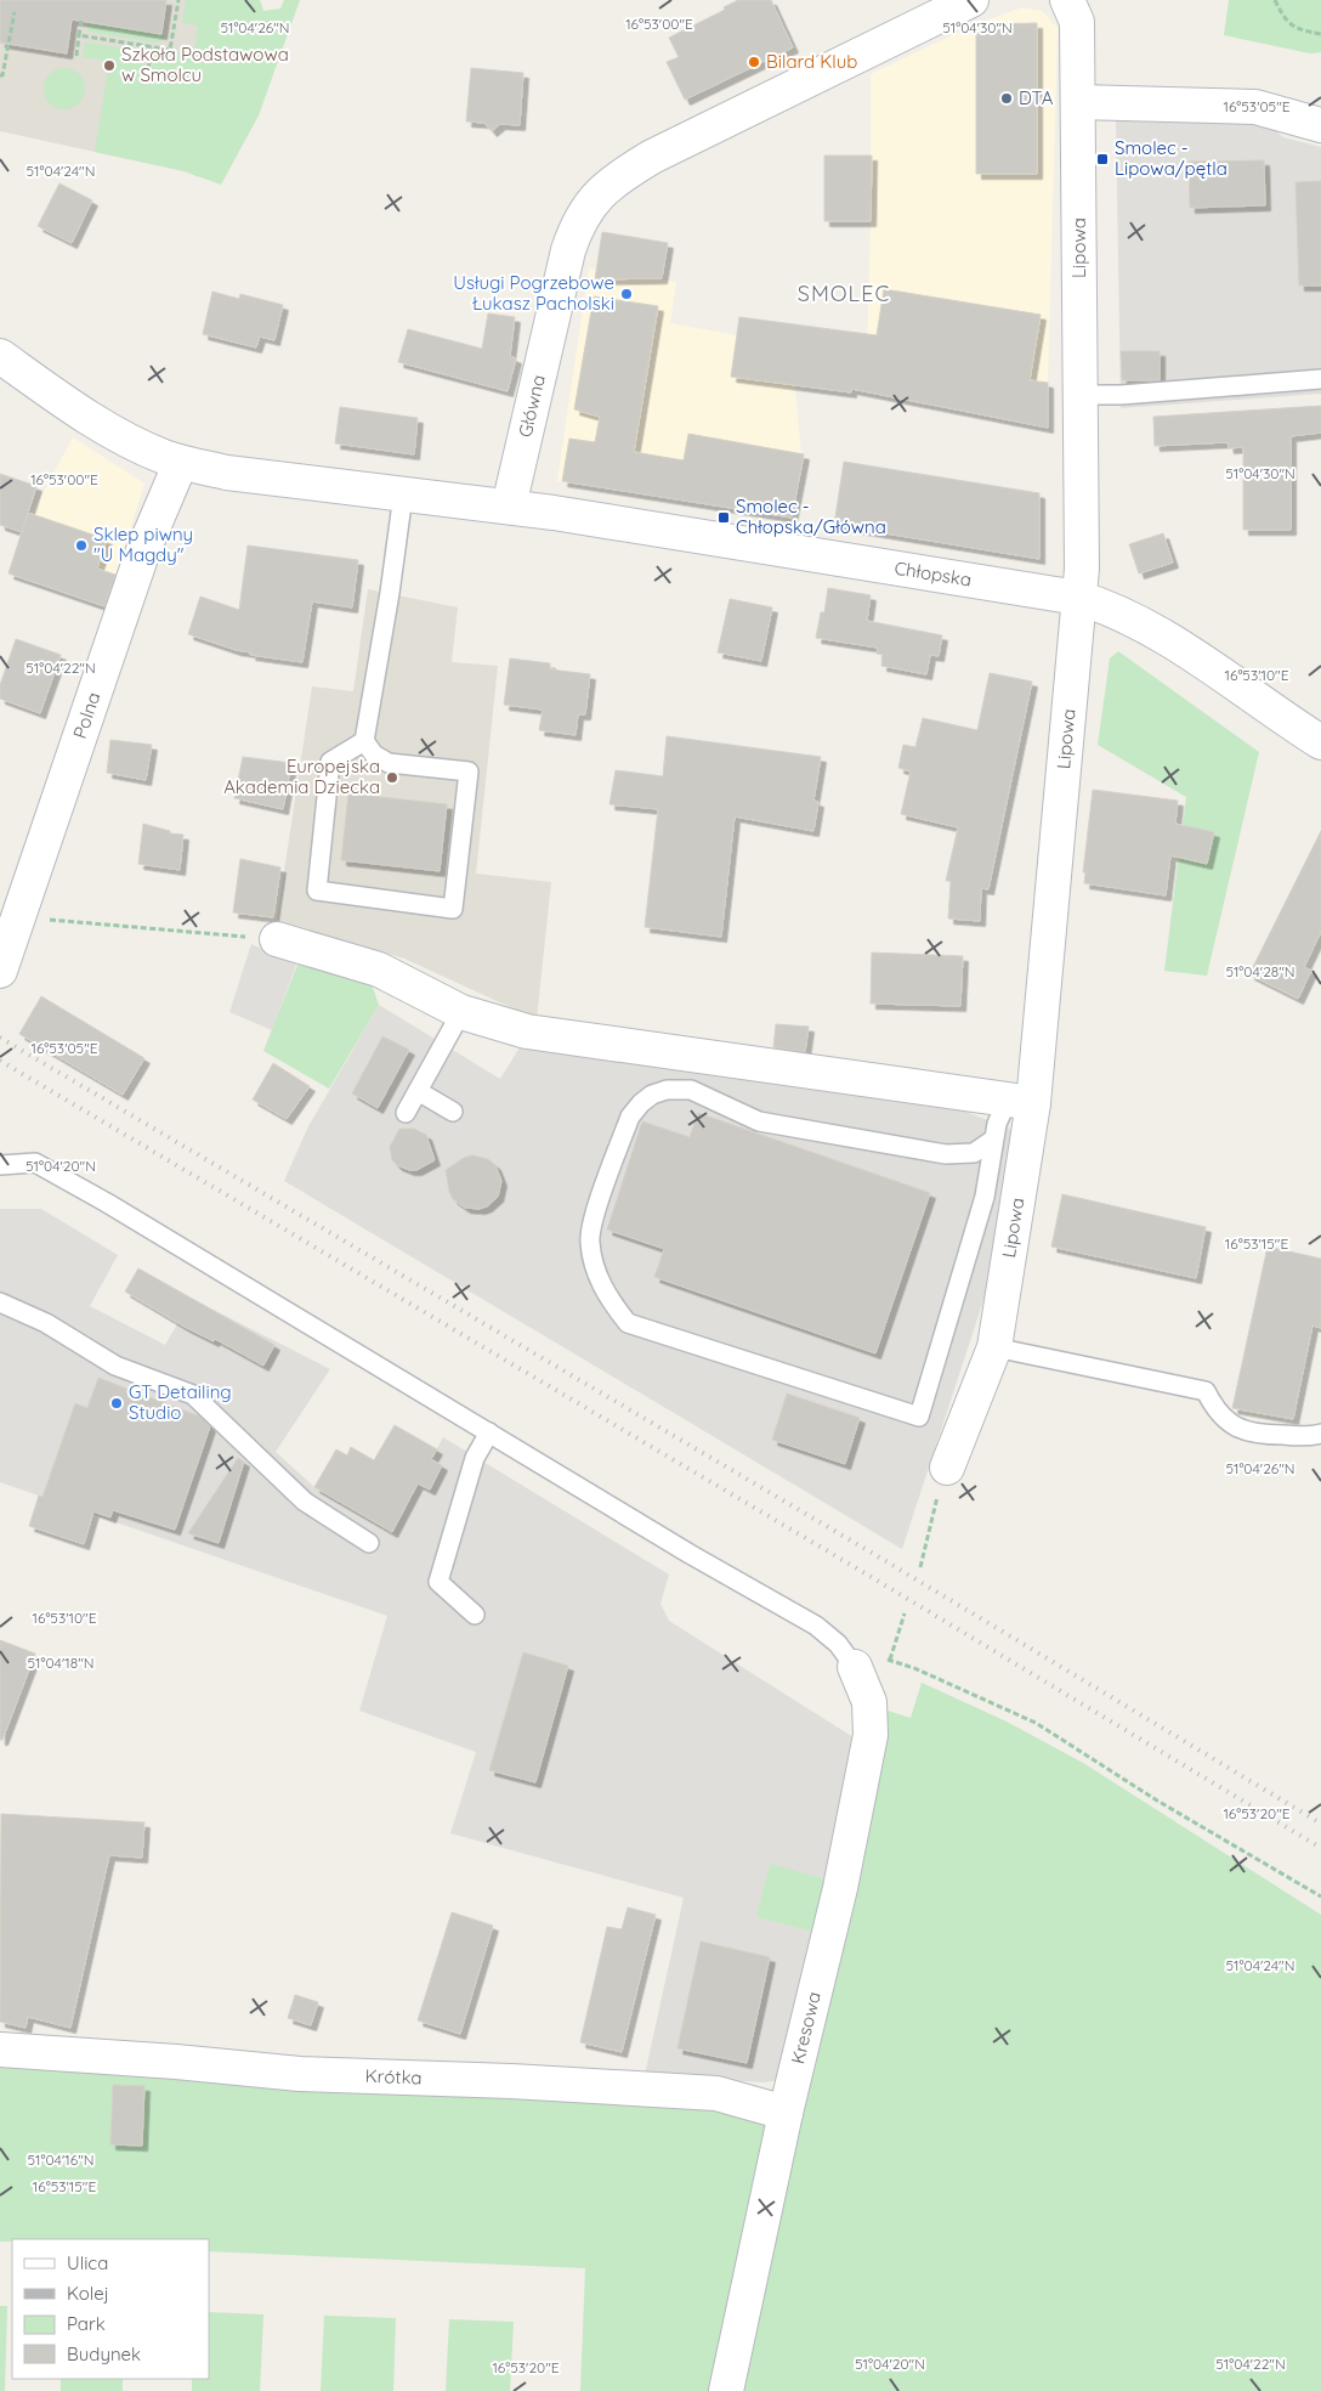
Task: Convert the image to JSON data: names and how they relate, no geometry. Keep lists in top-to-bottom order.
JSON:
{
  "streets": {
    "street": [
      "Lipowa",
      "Główna",
      "Chłopska",
      "Polna",
      "Kresowa",
      "Krótka"
    ]
  },
  "crossings": [
    ["Lipowa", "Chłopska"],
    ["Główna", "Chłopska"],
    ["Kresowa", "Krótka"]
  ],
  "districts": ["SMOLEC"],
  "places": {
    "other": [
      "Bilard Klub",
      "Szkoła Podstawowa w Smolcu",
      "DTA",
      "Usługi Pogrzebowe Łukasz Pacholski",
      "Sklep piwny \"U Magdy\"",
      "Europejska Akademia Dziecka",
      "GT Detailing Studio"
    ],
    "transit": ["Smolec - Lipowa/pętla", "Smolec - Chłopska/Główna"]
  },
  "legend": [
    "Ulica",
    "Kolej",
    "Park",
    "Budynek"
  ],
  "coordinates": [
    "16°53'00\"E",
    "51°04'26\"N",
    "51°04'30\"N",
    "16°53'05\"E",
    "51°04'24\"N",
    "51°04'22\"N",
    "16°53'10\"E",
    "51°04'28\"N",
    "51°04'20\"N",
    "16°53'15\"E",
    "51°04'18\"N",
    "16°53'20\"E",
    "51°04'16\"N"
  ]
}
